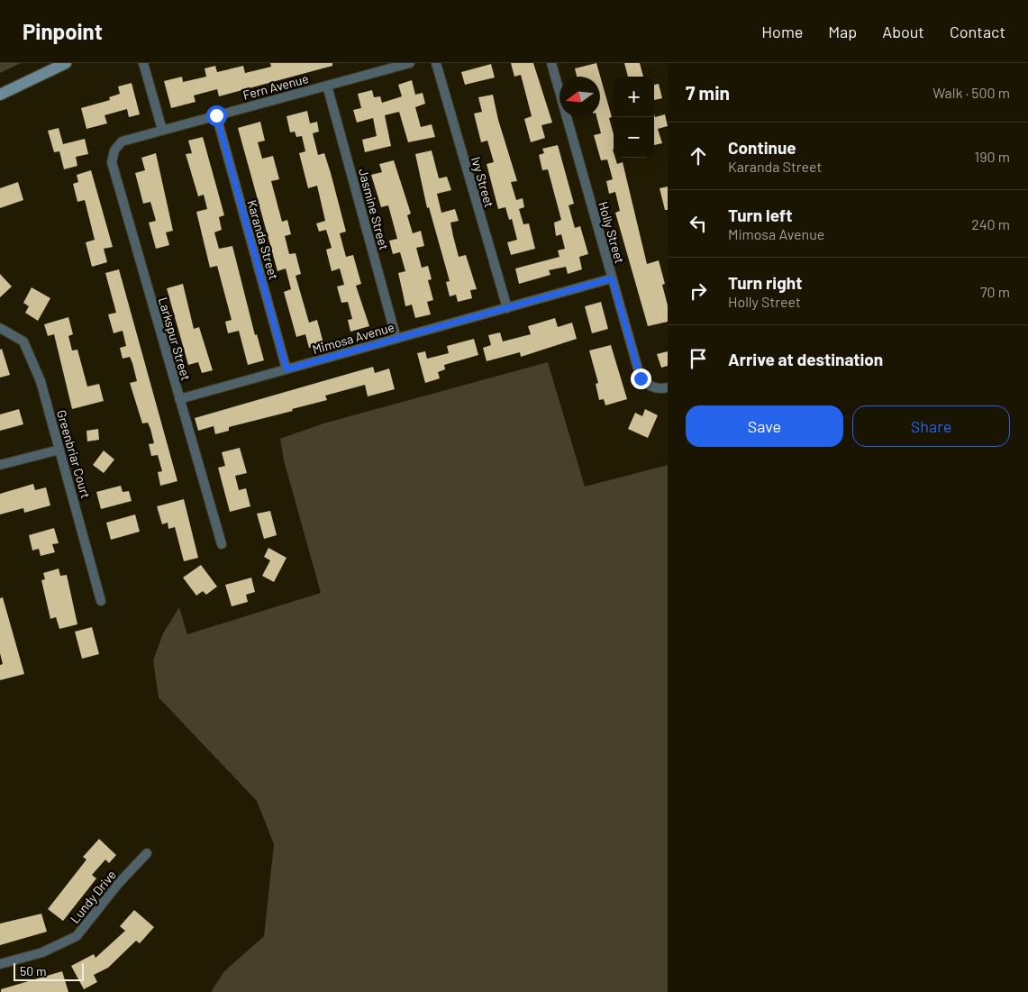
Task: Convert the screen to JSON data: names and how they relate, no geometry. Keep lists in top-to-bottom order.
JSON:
{
  "streets": {
    "street": [
      "Fern Avenue",
      "Ivy Street",
      "Jasmine Street",
      "Holly Street",
      "Karanda Street",
      "Mimosa Avenue",
      "Larkspur Street",
      "Greenbriar Court",
      "Lundy Drive"
    ]
  },
  "crossings": [
    ["Fern Avenue", "Jasmine Street"],
    ["Fern Avenue", "Karanda Street"],
    ["Fern Avenue", "Larkspur Street"],
    ["Ivy Street", "Mimosa Avenue"],
    ["Jasmine Street", "Mimosa Avenue"],
    ["Holly Street", "Mimosa Avenue"],
    ["Karanda Street", "Mimosa Avenue"],
    ["Mimosa Avenue", "Larkspur Street"]
  ],
  "scale_bar": "50 m",
  "north": "left",
  "page": {
    "header": "Pinpoint",
    "nav": [
      "Home",
      "Map",
      "About",
      "Contact"
    ],
    "heading": ["7 min", "Walk · 500 m"],
    "map_buttons": ["+", "−"],
    "list": [
      ["Continue", "Karanda Street", "190 m"],
      ["Turn left", "Mimosa Avenue", "240 m"],
      ["Turn right", "Holly Street", "70 m"],
      "Arrive at destination"
    ],
    "buttons": ["Save", "Share"],
    "scale": "50 m"
  }
}
